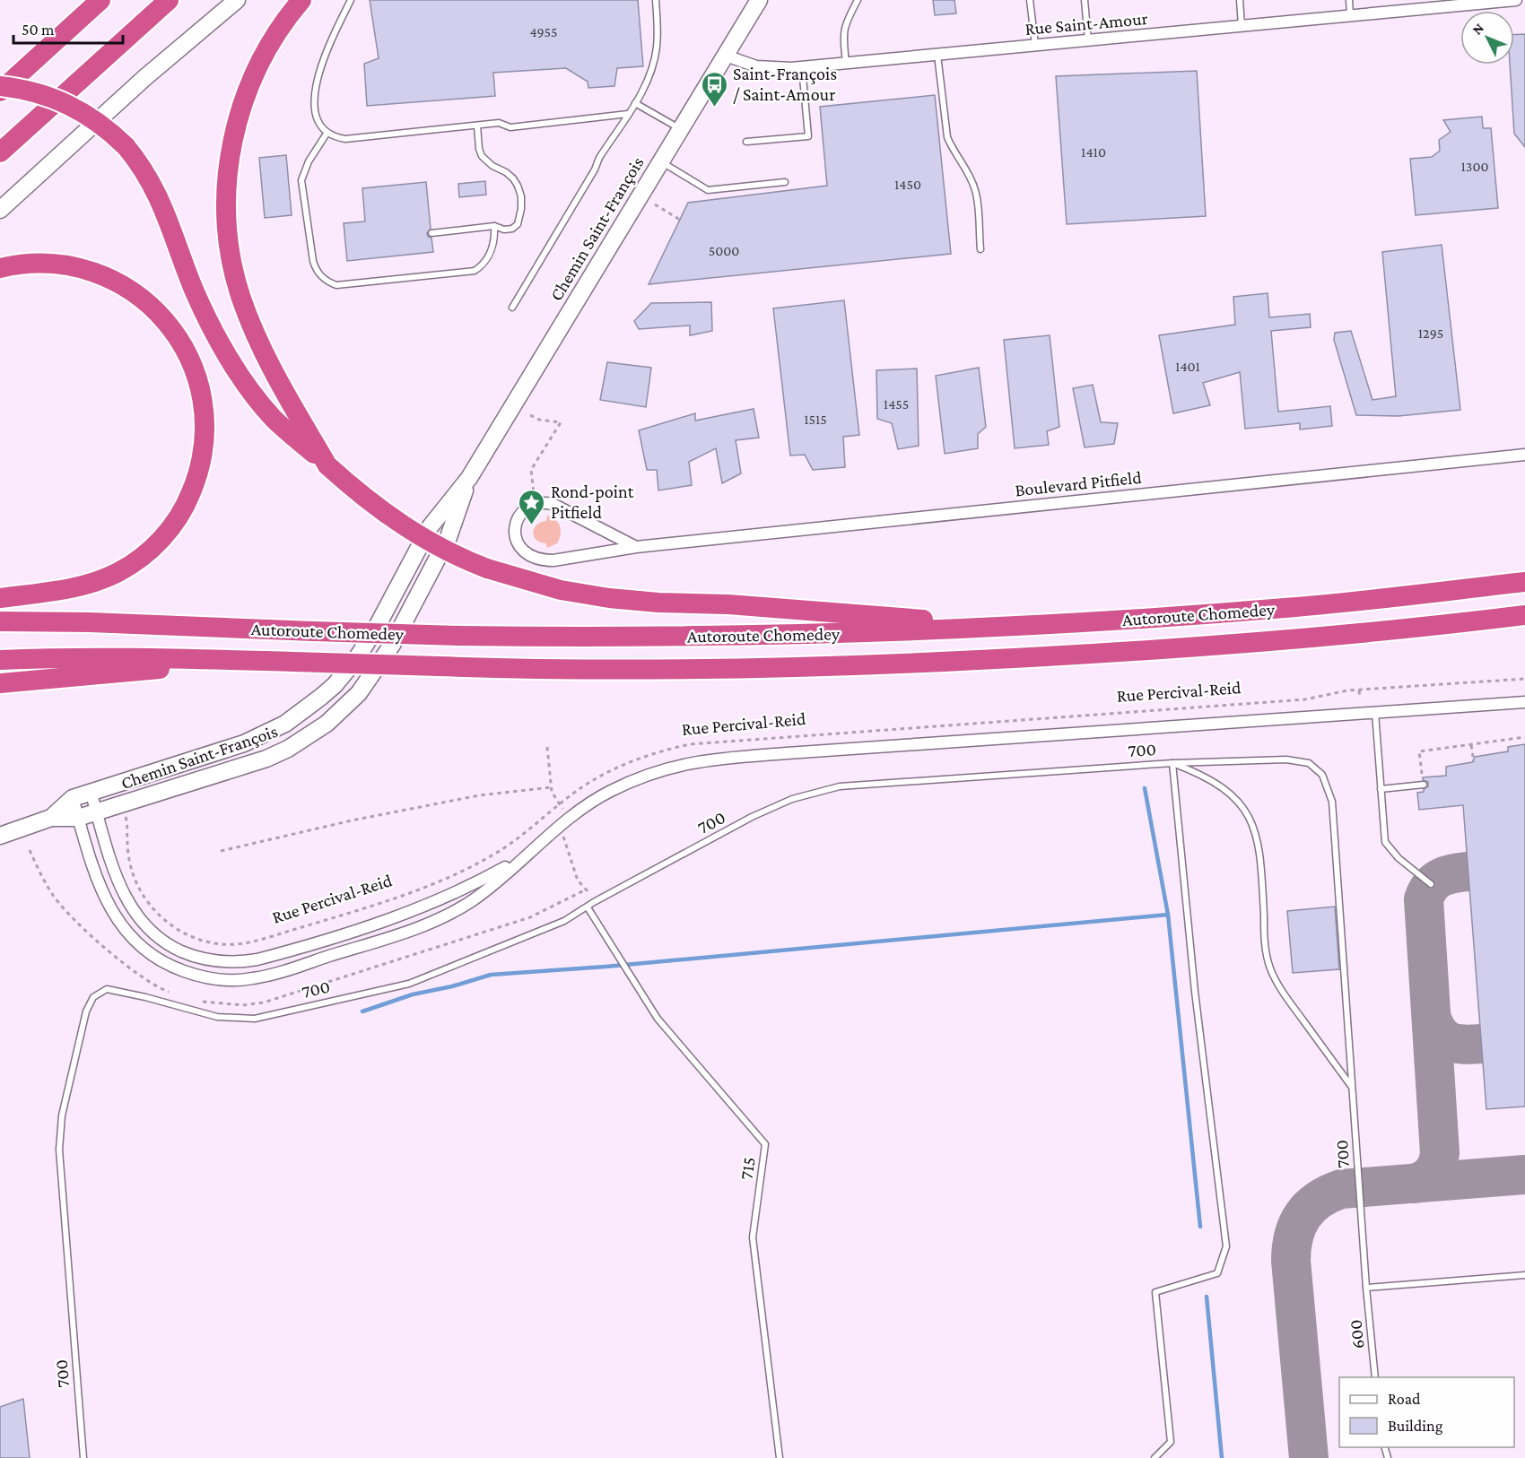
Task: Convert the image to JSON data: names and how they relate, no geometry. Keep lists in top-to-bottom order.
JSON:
{
  "streets": {
    "highway": ["Autoroute Chomedey"],
    "street": [
      "Rue Saint-Amour",
      "Chemin Saint-François",
      "Boulevard Pitfield",
      "Rue Percival-Reid"
    ],
    "lane": ["700", "715", "600"]
  },
  "crossings": [
    ["Rue Saint-Amour", "Chemin Saint-François"],
    ["Chemin Saint-François", "Rue Percival-Reid"],
    ["700", "715"],
    ["700", "600"]
  ],
  "places": {
    "bus stop": ["Saint-François / Saint-Amour"],
    "place": ["Rond-point Pitfield"]
  },
  "house_numbers": [
    "4955",
    "1410",
    "1300",
    "1450",
    "5000",
    "1295",
    "1401",
    "1455",
    "1515"
  ],
  "legend": ["Road", "Building"],
  "scale_bar": "50 m",
  "north": "top left"
}
